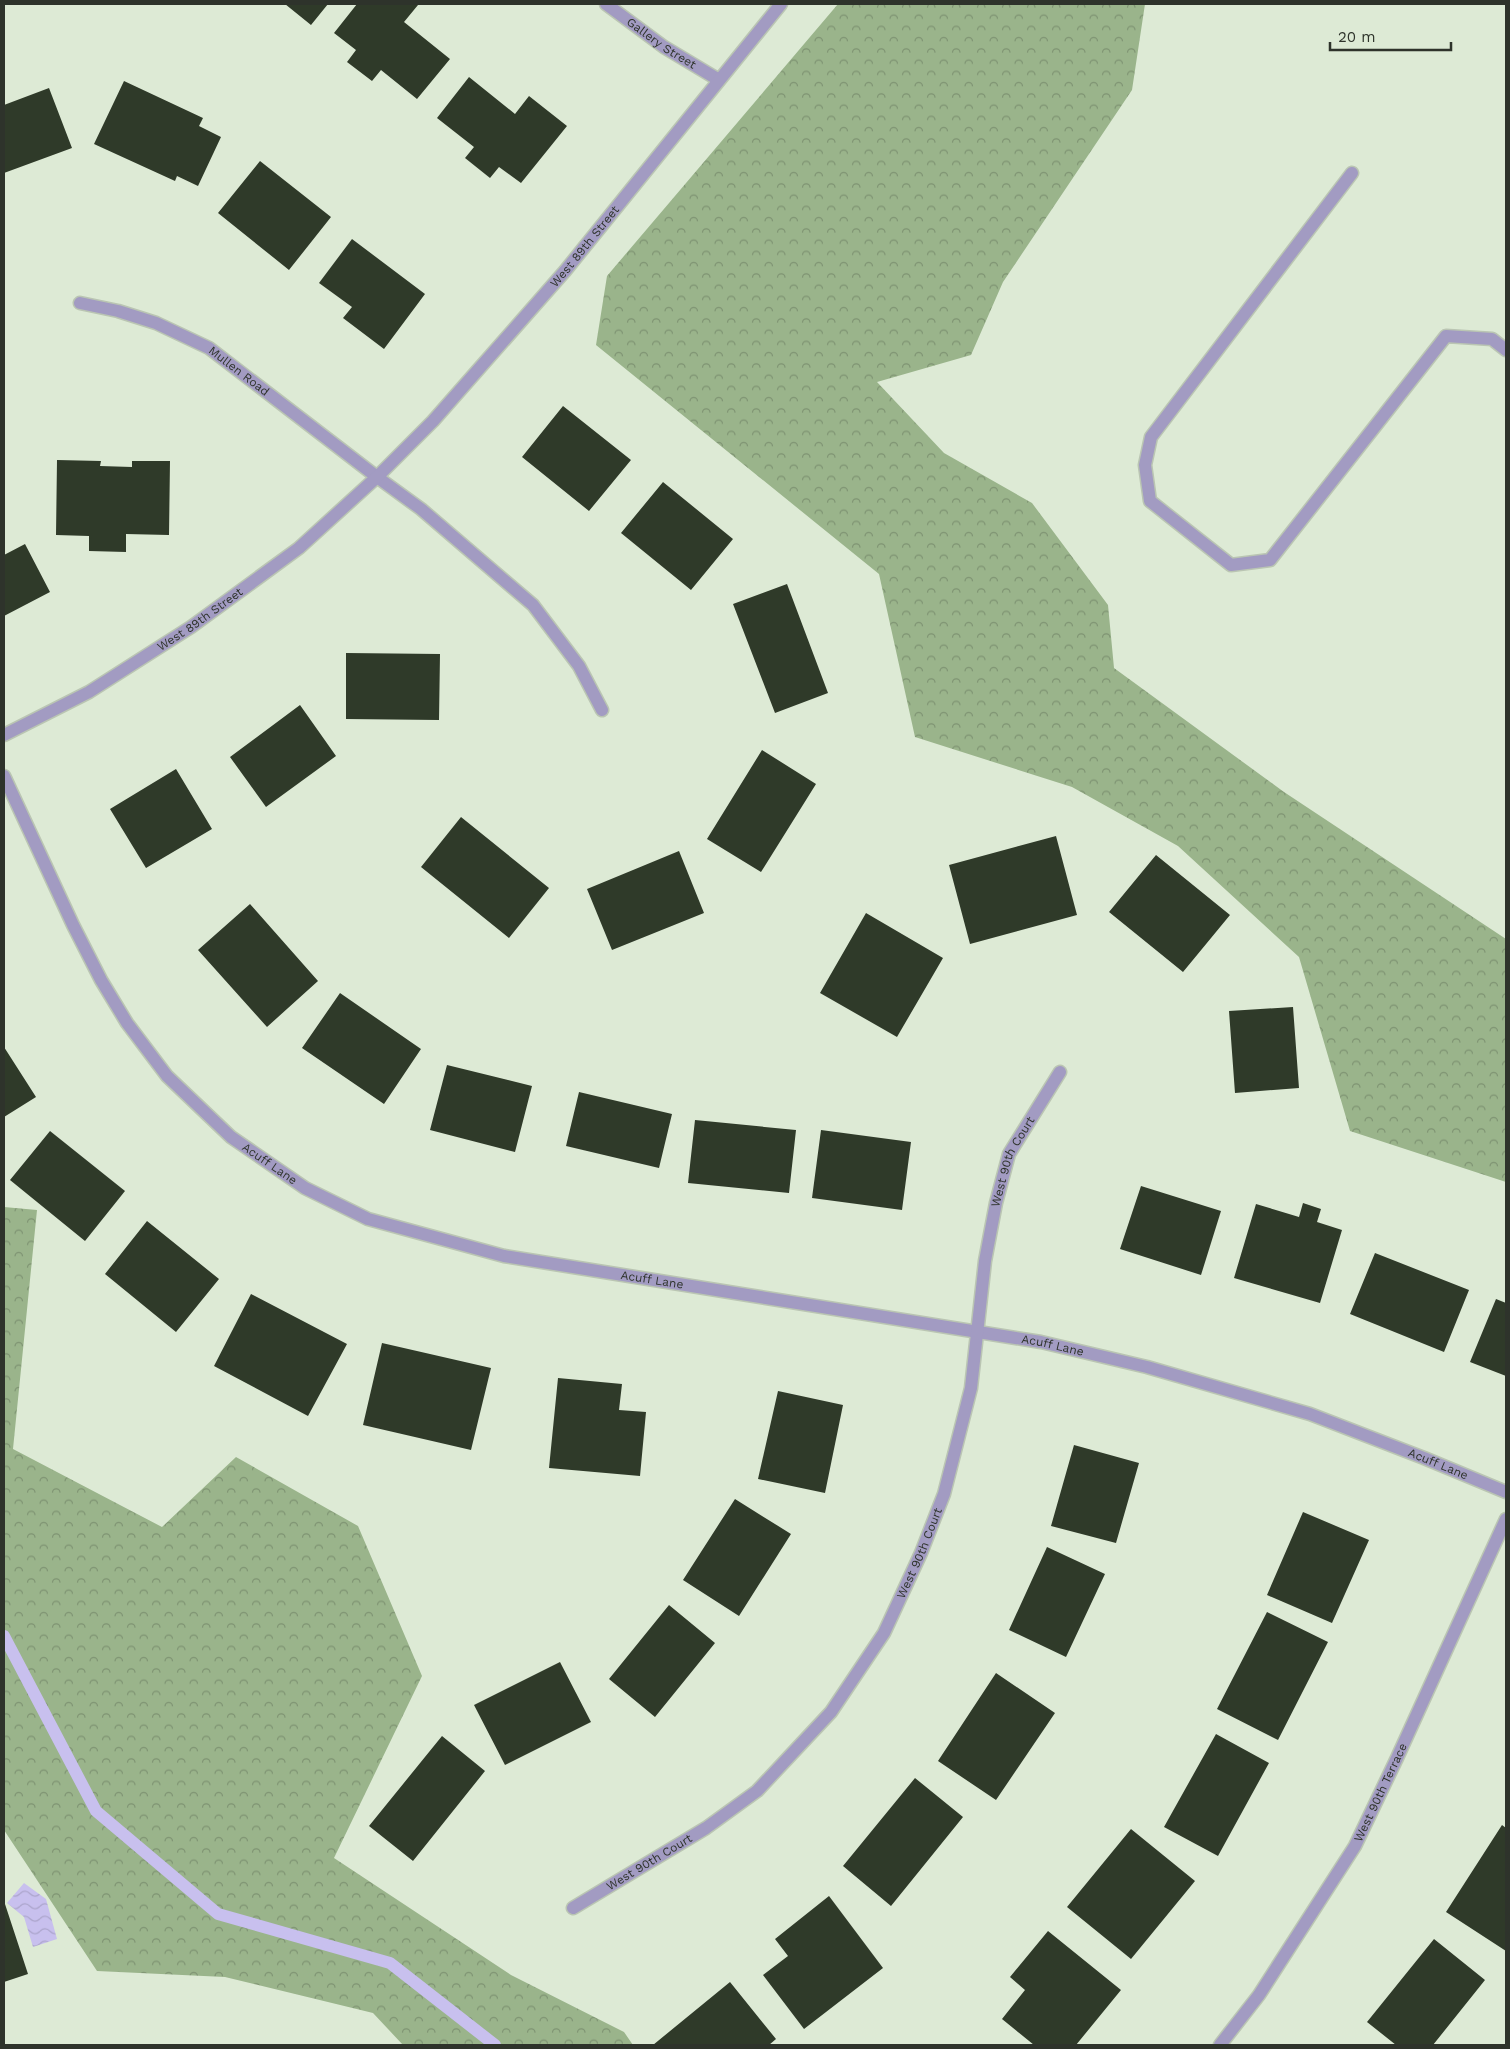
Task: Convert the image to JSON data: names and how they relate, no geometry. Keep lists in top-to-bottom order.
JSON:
{
  "streets": {
    "street": [
      "Gallery Street",
      "West 89th Street",
      "Mullen Road",
      "Acuff Lane",
      "West 90th Court",
      "West 90th Terrace"
    ]
  },
  "crossings": [
    ["Gallery Street", "West 89th Street"],
    ["West 89th Street", "Mullen Road"],
    ["Acuff Lane", "West 90th Court"]
  ],
  "scale_bar": "20 m"
}
